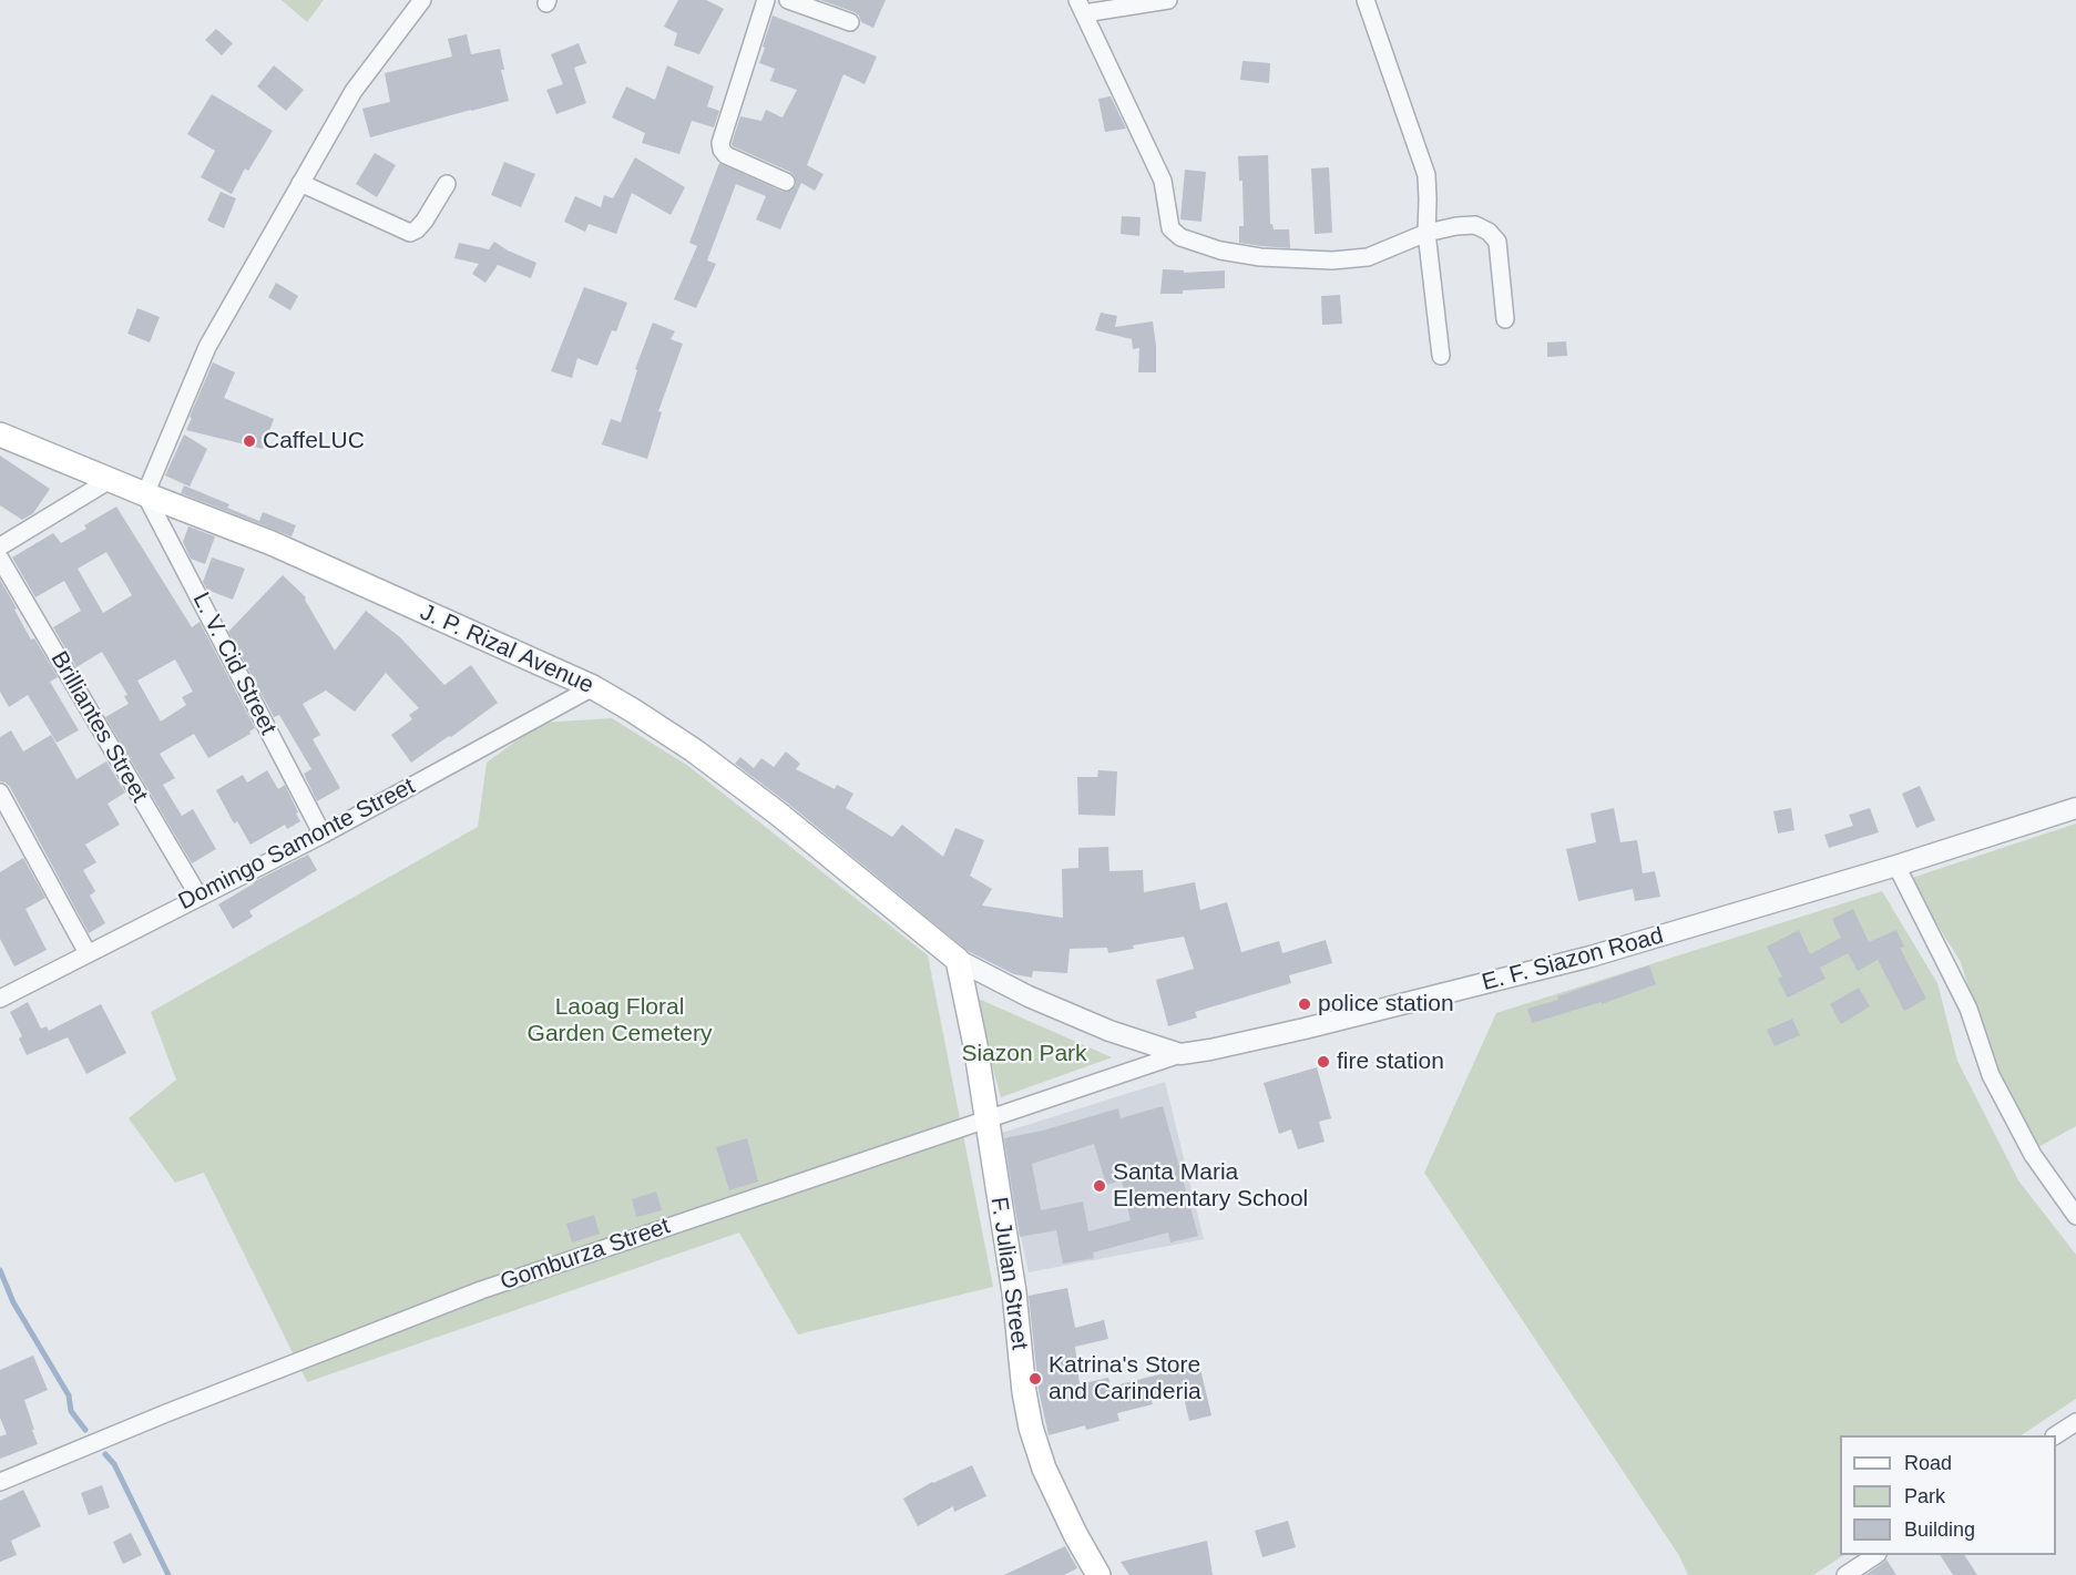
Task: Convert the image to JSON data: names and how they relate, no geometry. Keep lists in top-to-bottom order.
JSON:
{
  "streets": {
    "main road": ["J. P. Rizal Avenue", "F. Julian Street"],
    "street": [
      "L. V. Cid Street",
      "Brilliantes Street",
      "Domingo Samonte Street",
      "E. F. Siazon Road",
      "Gomburza Street"
    ]
  },
  "crossings": [
    ["J. P. Rizal Avenue", "L. V. Cid Street"],
    ["J. P. Rizal Avenue", "Domingo Samonte Street"],
    ["J. P. Rizal Avenue", "E. F. Siazon Road"],
    ["J. P. Rizal Avenue", "F. Julian Street"],
    ["L. V. Cid Street", "Domingo Samonte Street"],
    ["Brilliantes Street", "Domingo Samonte Street"],
    ["E. F. Siazon Road", "Gomburza Street"],
    ["E. F. Siazon Road", "F. Julian Street"],
    ["Gomburza Street", "F. Julian Street"]
  ],
  "parks": ["Laoag Floral Garden Cemetery", "Siazon Park"],
  "places": [
    "CaffeLUC",
    "police station",
    "fire station",
    "Santa Maria Elementary School",
    "Katrina's Store and Carinderia"
  ],
  "legend": ["Road", "Park", "Building"]
}
